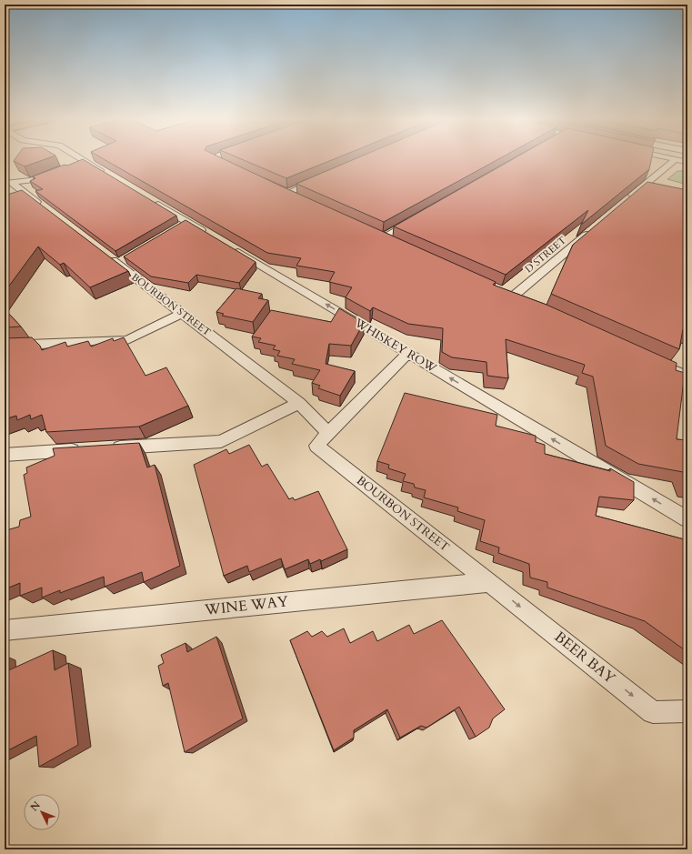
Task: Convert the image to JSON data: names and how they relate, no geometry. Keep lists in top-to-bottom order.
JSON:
{
  "streets": {
    "lane": [
      "D STREET",
      "BOURBON STREET",
      "WHISKEY ROW",
      "WINE WAY",
      "BEER BAY"
    ]
  },
  "crossings": [
    ["BOURBON STREET", "WINE WAY"],
    ["BOURBON STREET", "BEER BAY"],
    ["WINE WAY", "BEER BAY"]
  ],
  "one_way": ["WHISKEY ROW", "BEER BAY"],
  "north": "top left"
}
